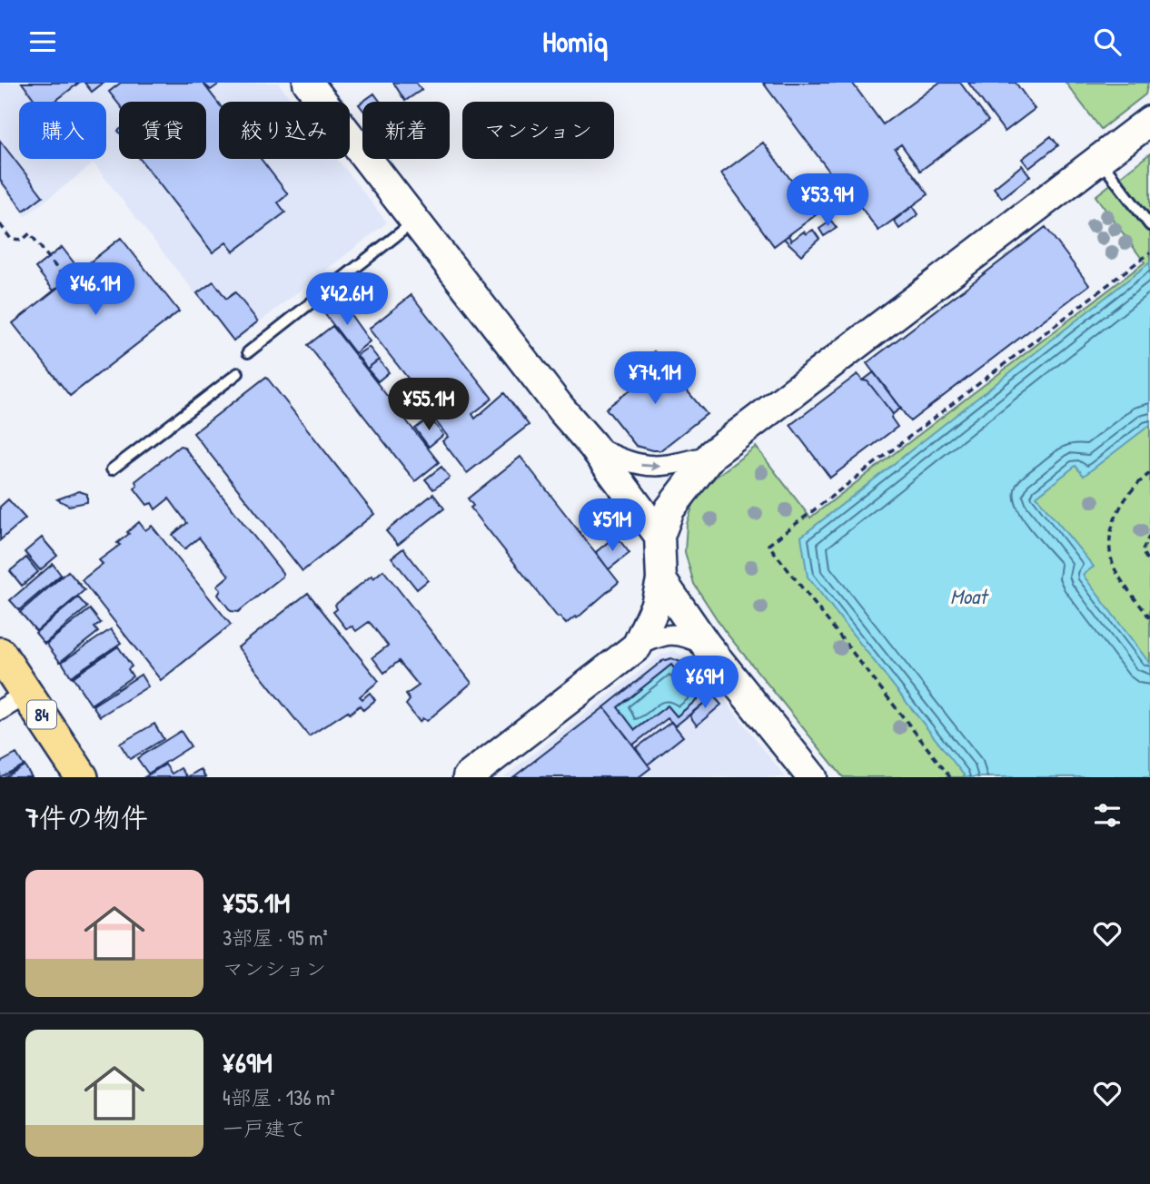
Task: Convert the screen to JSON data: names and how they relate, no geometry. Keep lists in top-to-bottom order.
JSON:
{
  "streets": {
    "main road": ["84"]
  },
  "water": ["Moat"],
  "page": {
    "header": "Homiq",
    "chip": [
      "購入",
      "賃貸",
      "絞り込み",
      "新着",
      "マンション"
    ],
    "price": [
      "¥53.9M",
      "¥46.1M",
      "¥42.6M",
      "¥74.1M",
      "¥55.1M",
      "¥51M",
      "¥69M"
    ],
    "heading": "7件の物件",
    "list": [
      {
        "name": "¥55.1M",
        "note": "3部屋 · 95 m² · マンション"
      },
      {
        "name": "¥69M",
        "note": "4部屋 · 136 m² · 一戸建て"
      }
    ]
  }
}
